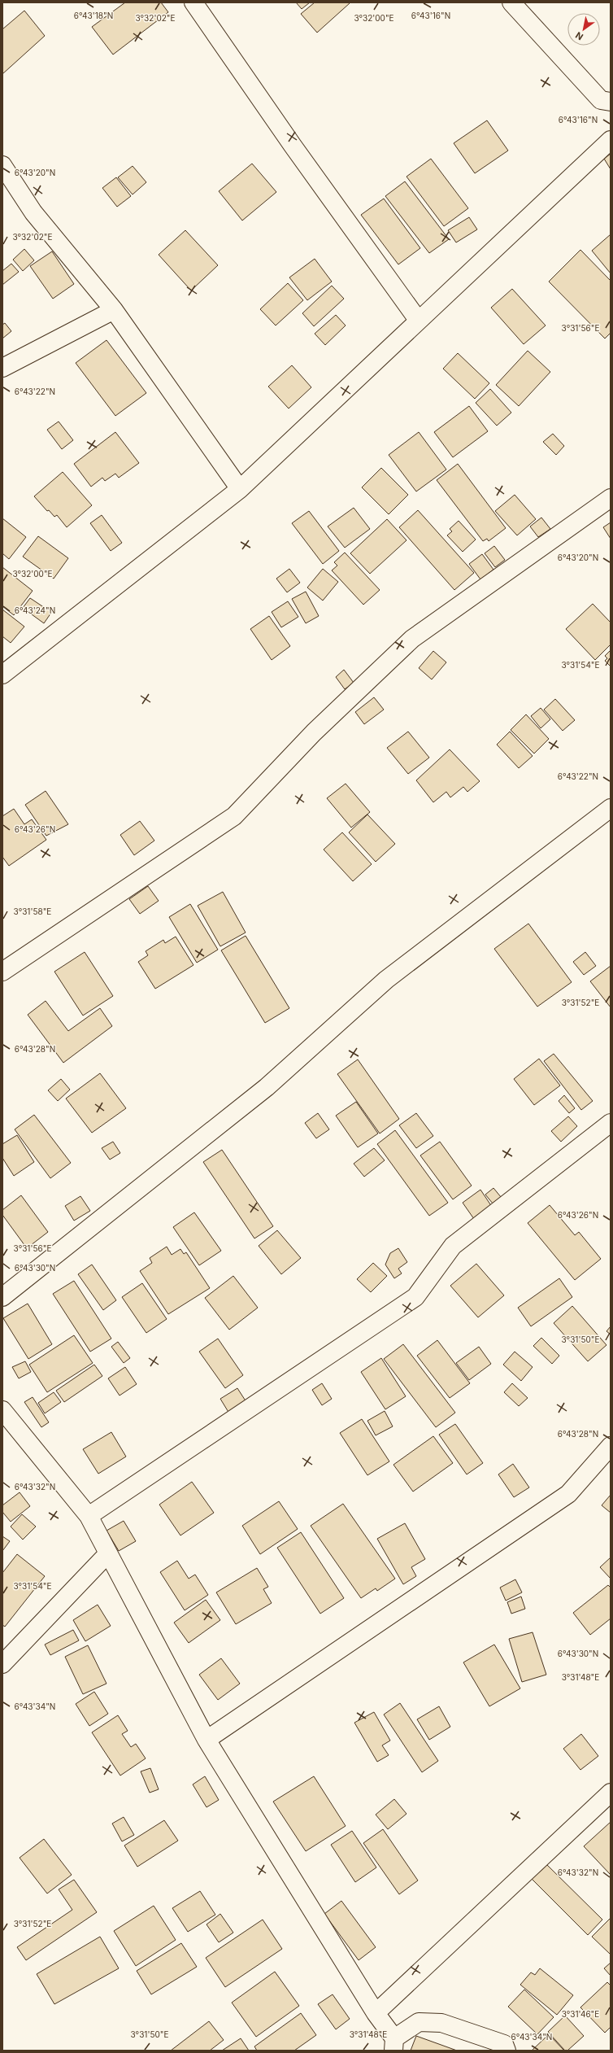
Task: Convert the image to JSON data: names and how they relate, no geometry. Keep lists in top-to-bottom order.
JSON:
{
  "north": "bottom left",
  "coordinates": [
    "6°43'16\"N",
    "6°43'18\"N",
    "3°32'02\"E",
    "3°32'00\"E",
    "6°43'20\"N",
    "3°31'56\"E",
    "6°43'22\"N",
    "6°43'24\"N",
    "3°31'54\"E",
    "6°43'26\"N",
    "3°31'58\"E",
    "3°31'52\"E",
    "6°43'28\"N",
    "6°43'30\"N",
    "3°31'50\"E",
    "6°43'32\"N",
    "3°31'48\"E",
    "6°43'34\"N",
    "3°31'46\"E"
  ]
}
